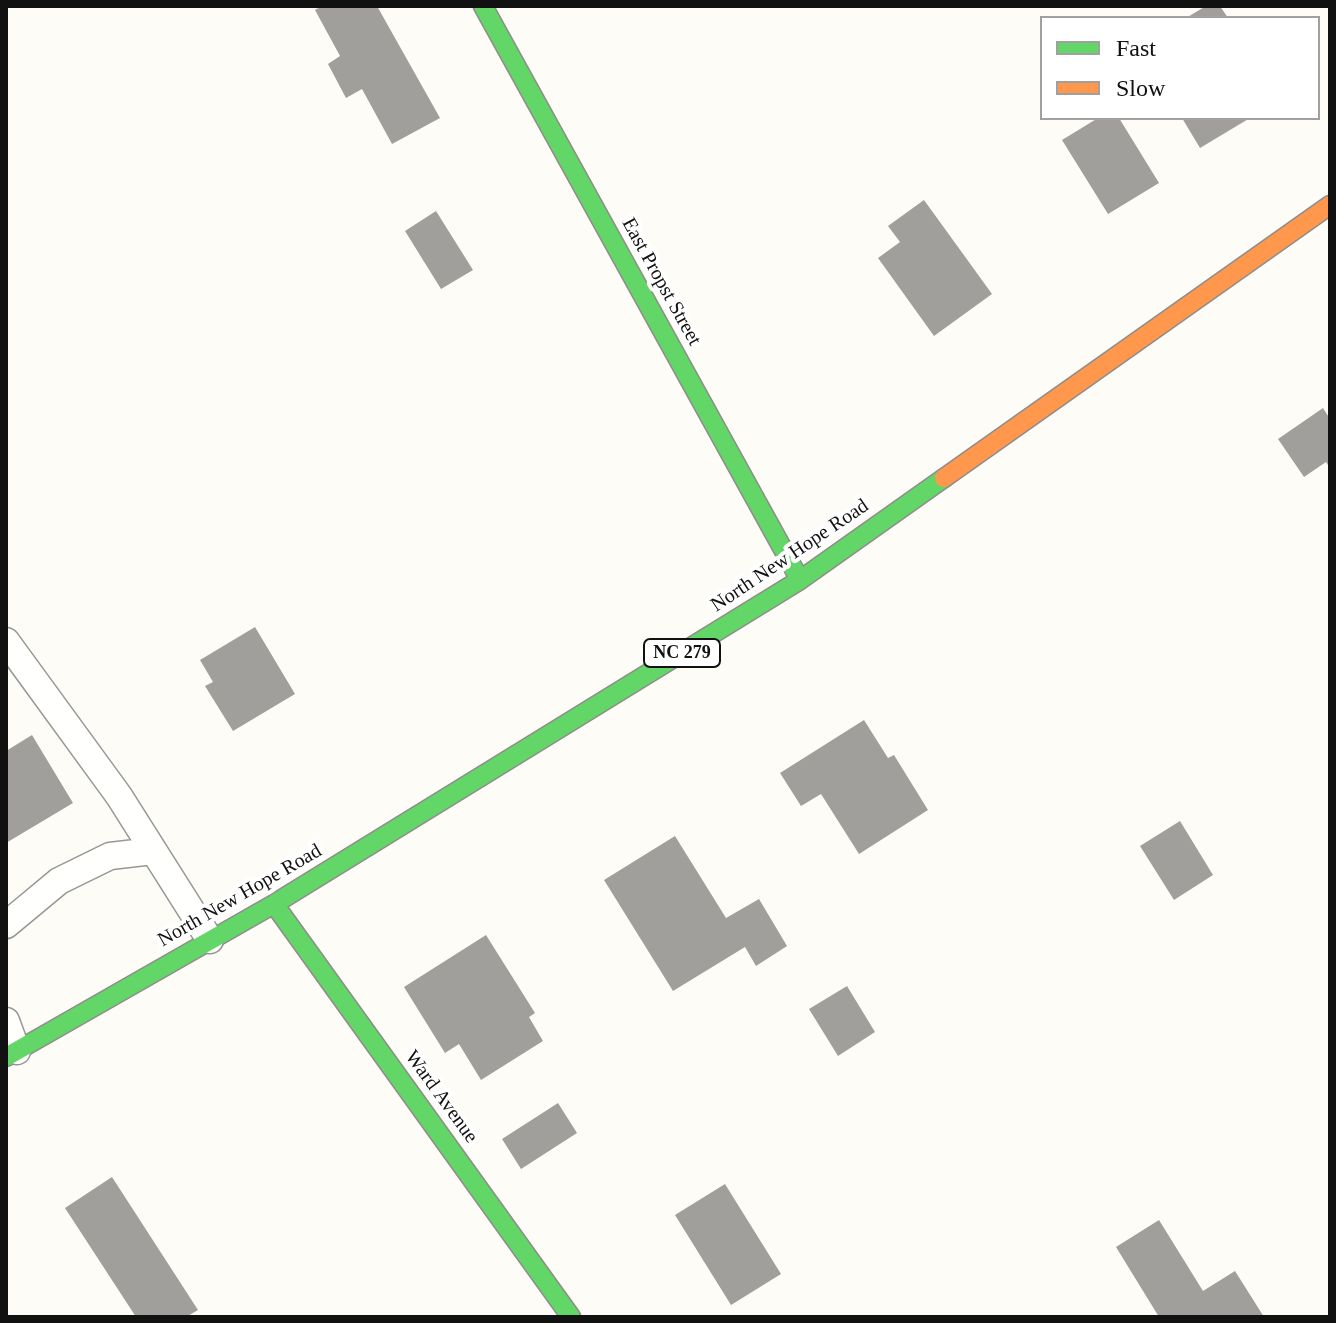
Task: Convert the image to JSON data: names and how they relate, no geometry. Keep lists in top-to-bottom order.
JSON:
{
  "streets": {
    "main road": [
      "East Propst Street",
      "North New Hope Road",
      "NC 279",
      "Ward Avenue"
    ]
  },
  "crossings": [
    ["East Propst Street", "North New Hope Road"],
    ["North New Hope Road", "Ward Avenue"]
  ],
  "legend": ["Fast", "Slow"]
}
